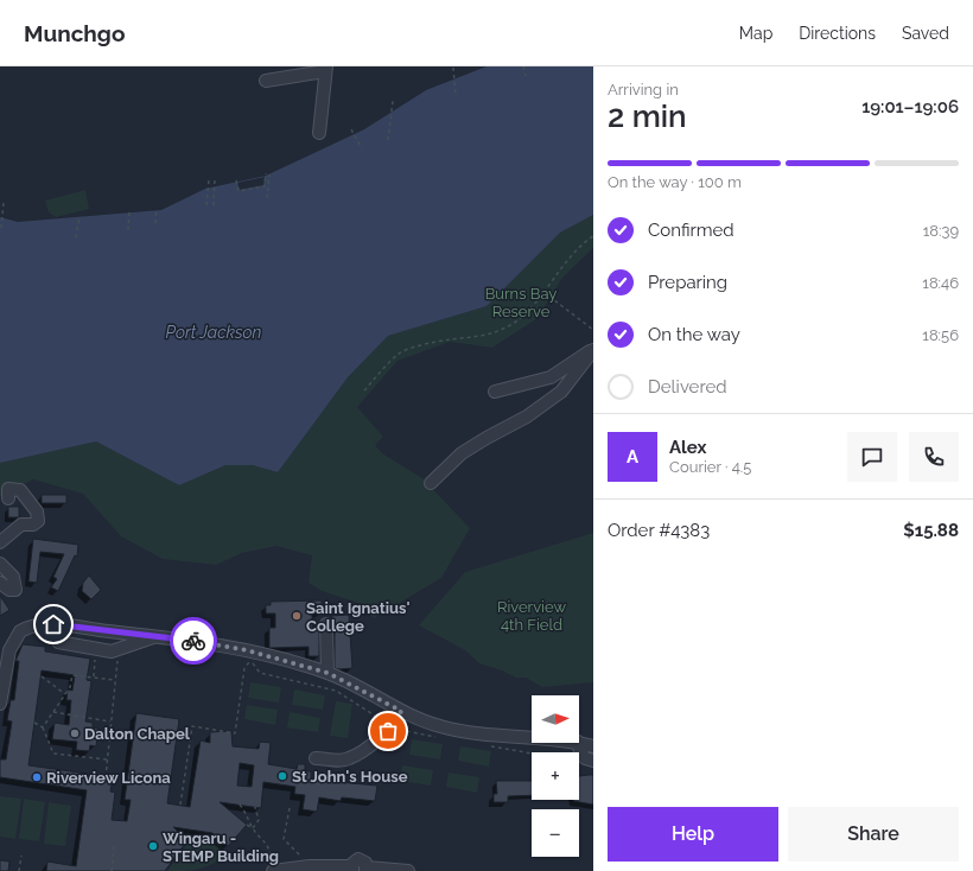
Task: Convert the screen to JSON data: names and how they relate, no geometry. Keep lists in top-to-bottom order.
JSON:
{
  "water": ["Port Jackson"],
  "parks": ["Burns Bay Reserve", "Riverview 4th Field"],
  "places": [
    "Saint Ignatius' College",
    "Dalton Chapel",
    "St John's House",
    "Riverview Licona",
    "Wingaru - STEMP Building"
  ],
  "north": "right",
  "page": {
    "header": "Munchgo",
    "nav": ["Map", "Directions", "Saved"],
    "heading": ["2 min", "Arriving in", "19:01–19:06"],
    "panel": [
      "Alex",
      "Courier · 4.5",
      "Order #4383",
      "$15.88"
    ],
    "bar": "On the way · 100 m",
    "list": [
      ["Confirmed", "18:39"],
      ["Preparing", "18:46"],
      ["On the way", "18:56"],
      "Delivered"
    ],
    "round": "A",
    "map_buttons": ["+", "−"],
    "buttons": ["Help", "Share"]
  }
}
